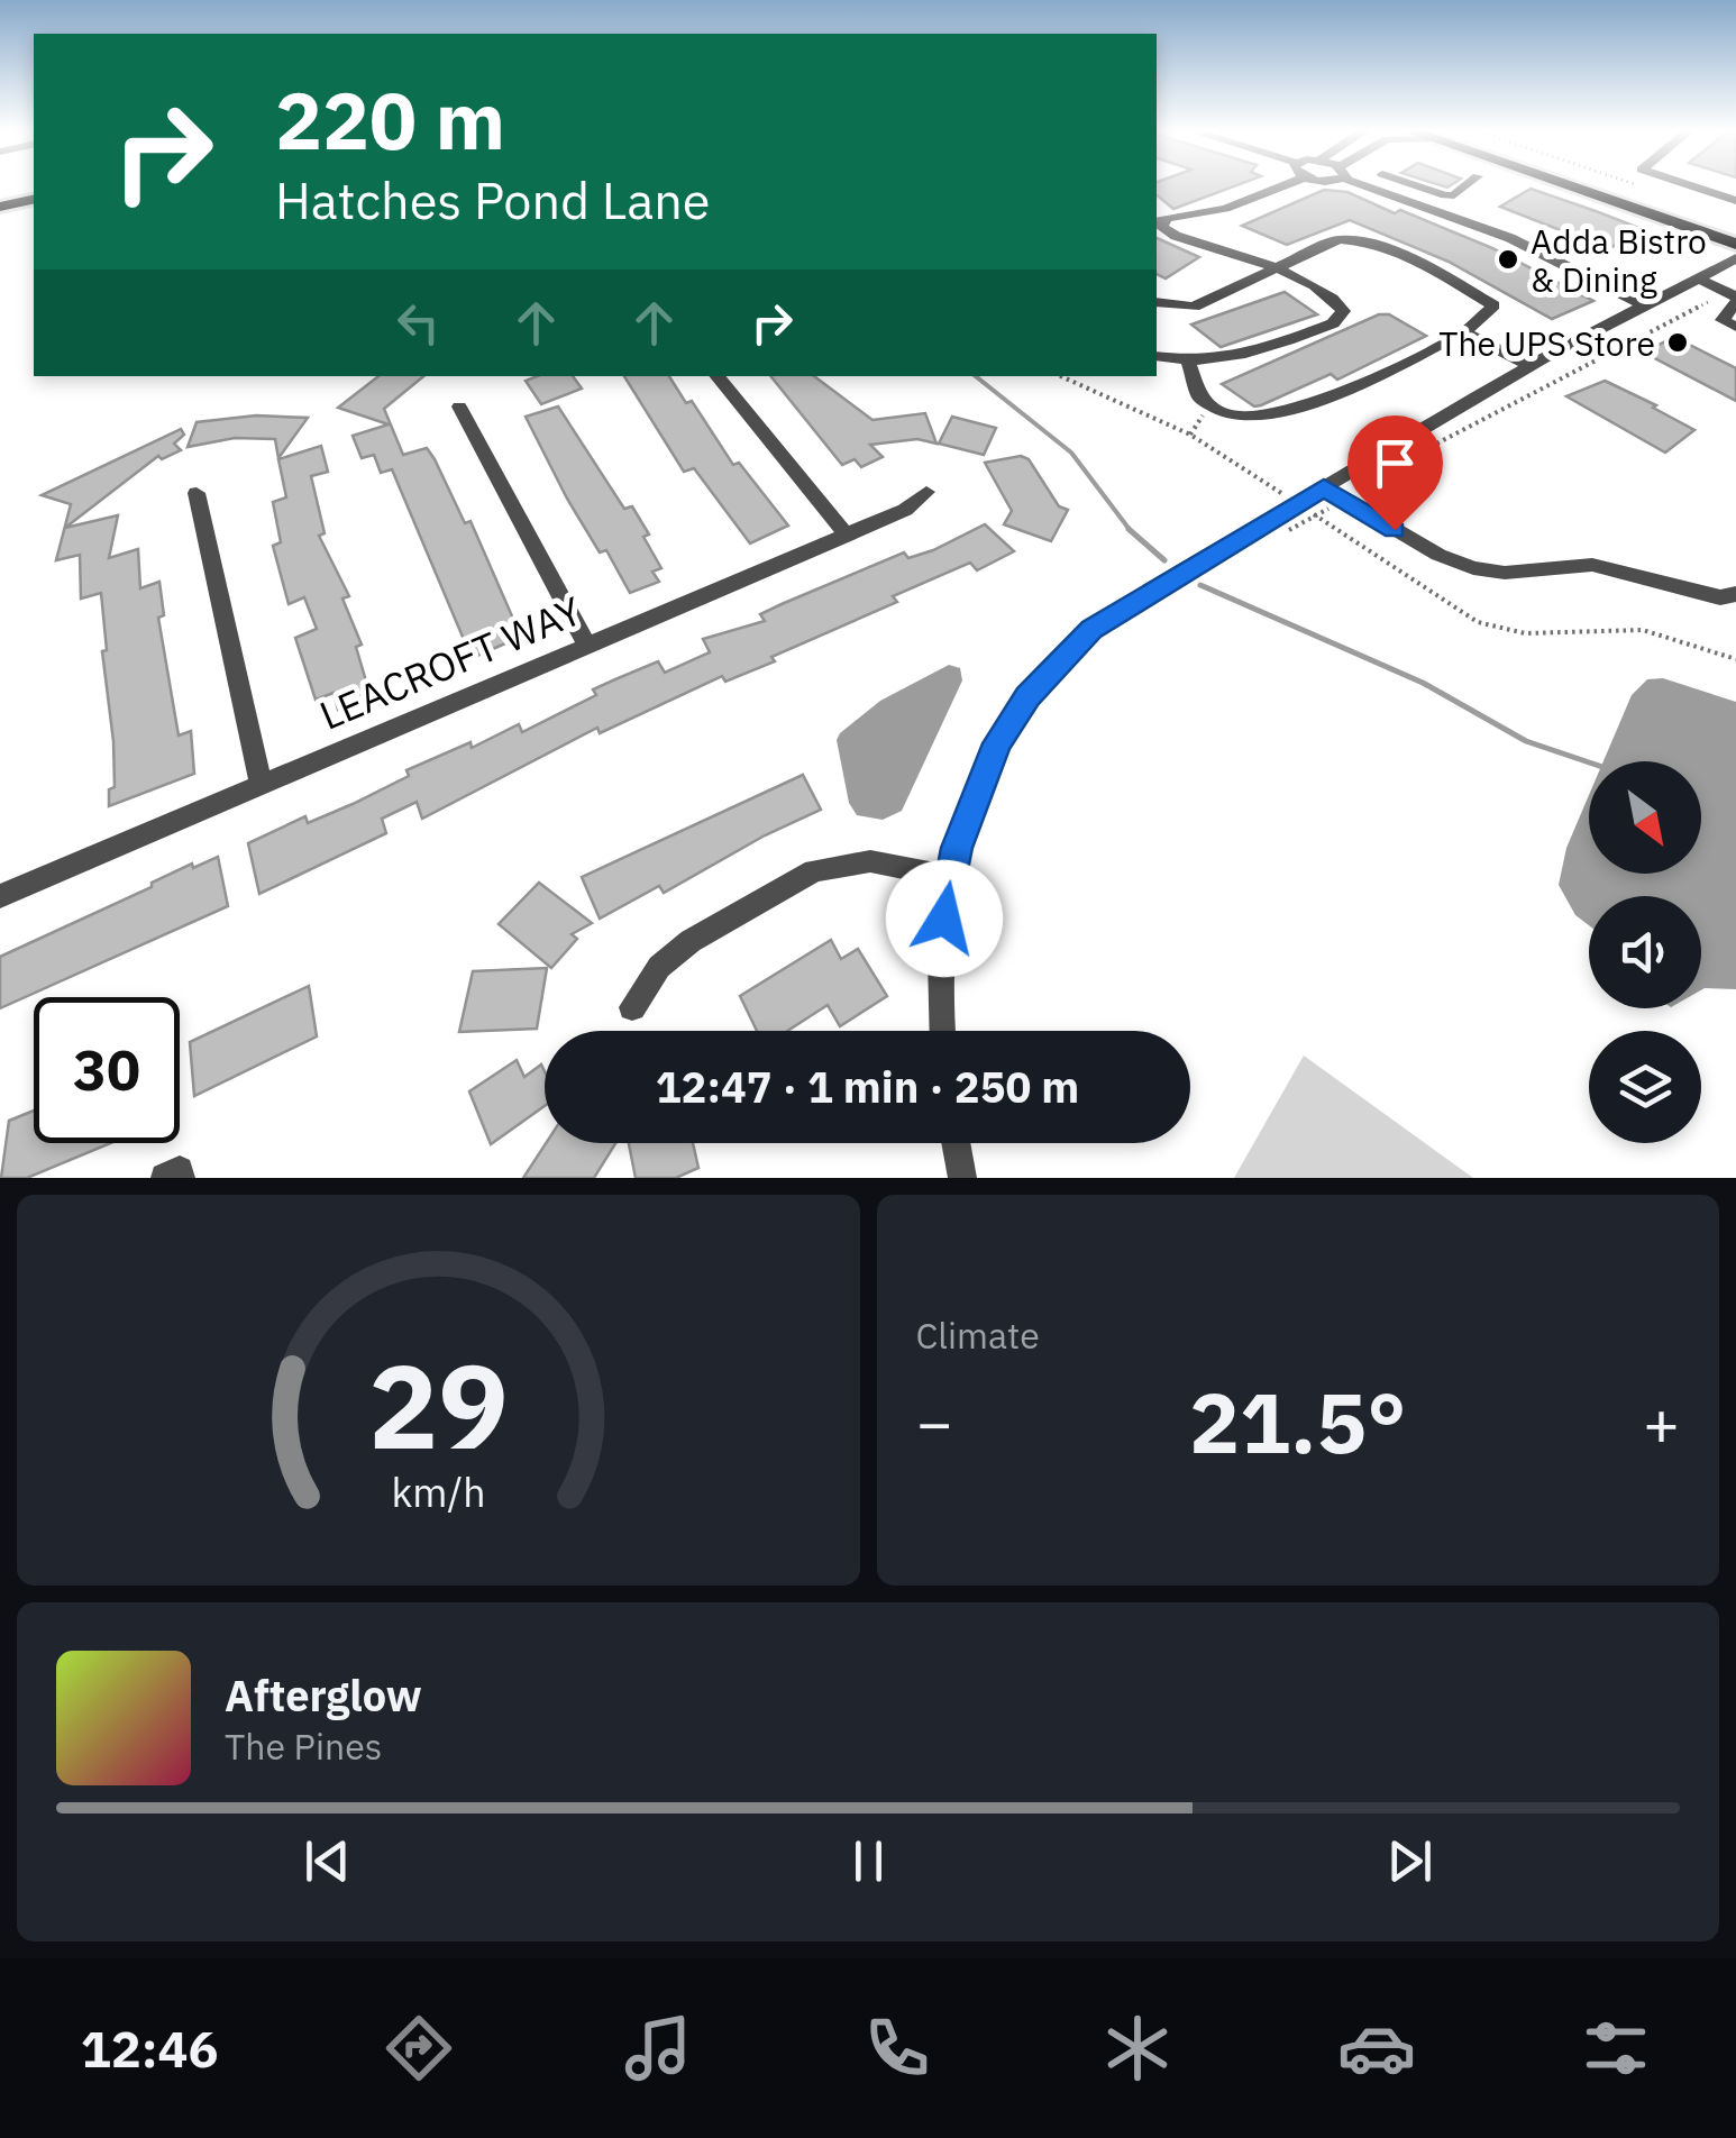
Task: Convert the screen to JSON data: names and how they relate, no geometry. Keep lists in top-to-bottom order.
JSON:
{
  "streets": {
    "street": ["LEACROFT WAY"]
  },
  "places": ["Adda Bistro & Dining", "The UPS Store"],
  "north": "bottom right",
  "page": {
    "turn": ["220 m", "Hatches Pond Lane"],
    "limit": "30",
    "trip": "12:47 · 1 min · 250 m",
    "tile": "Climate",
    "heat": ["−", "21.5°", "+"],
    "song": ["Afterglow", "The Pines"],
    "tabs": "12:46",
    "gauge": ["29", "km/h"]
  }
}
